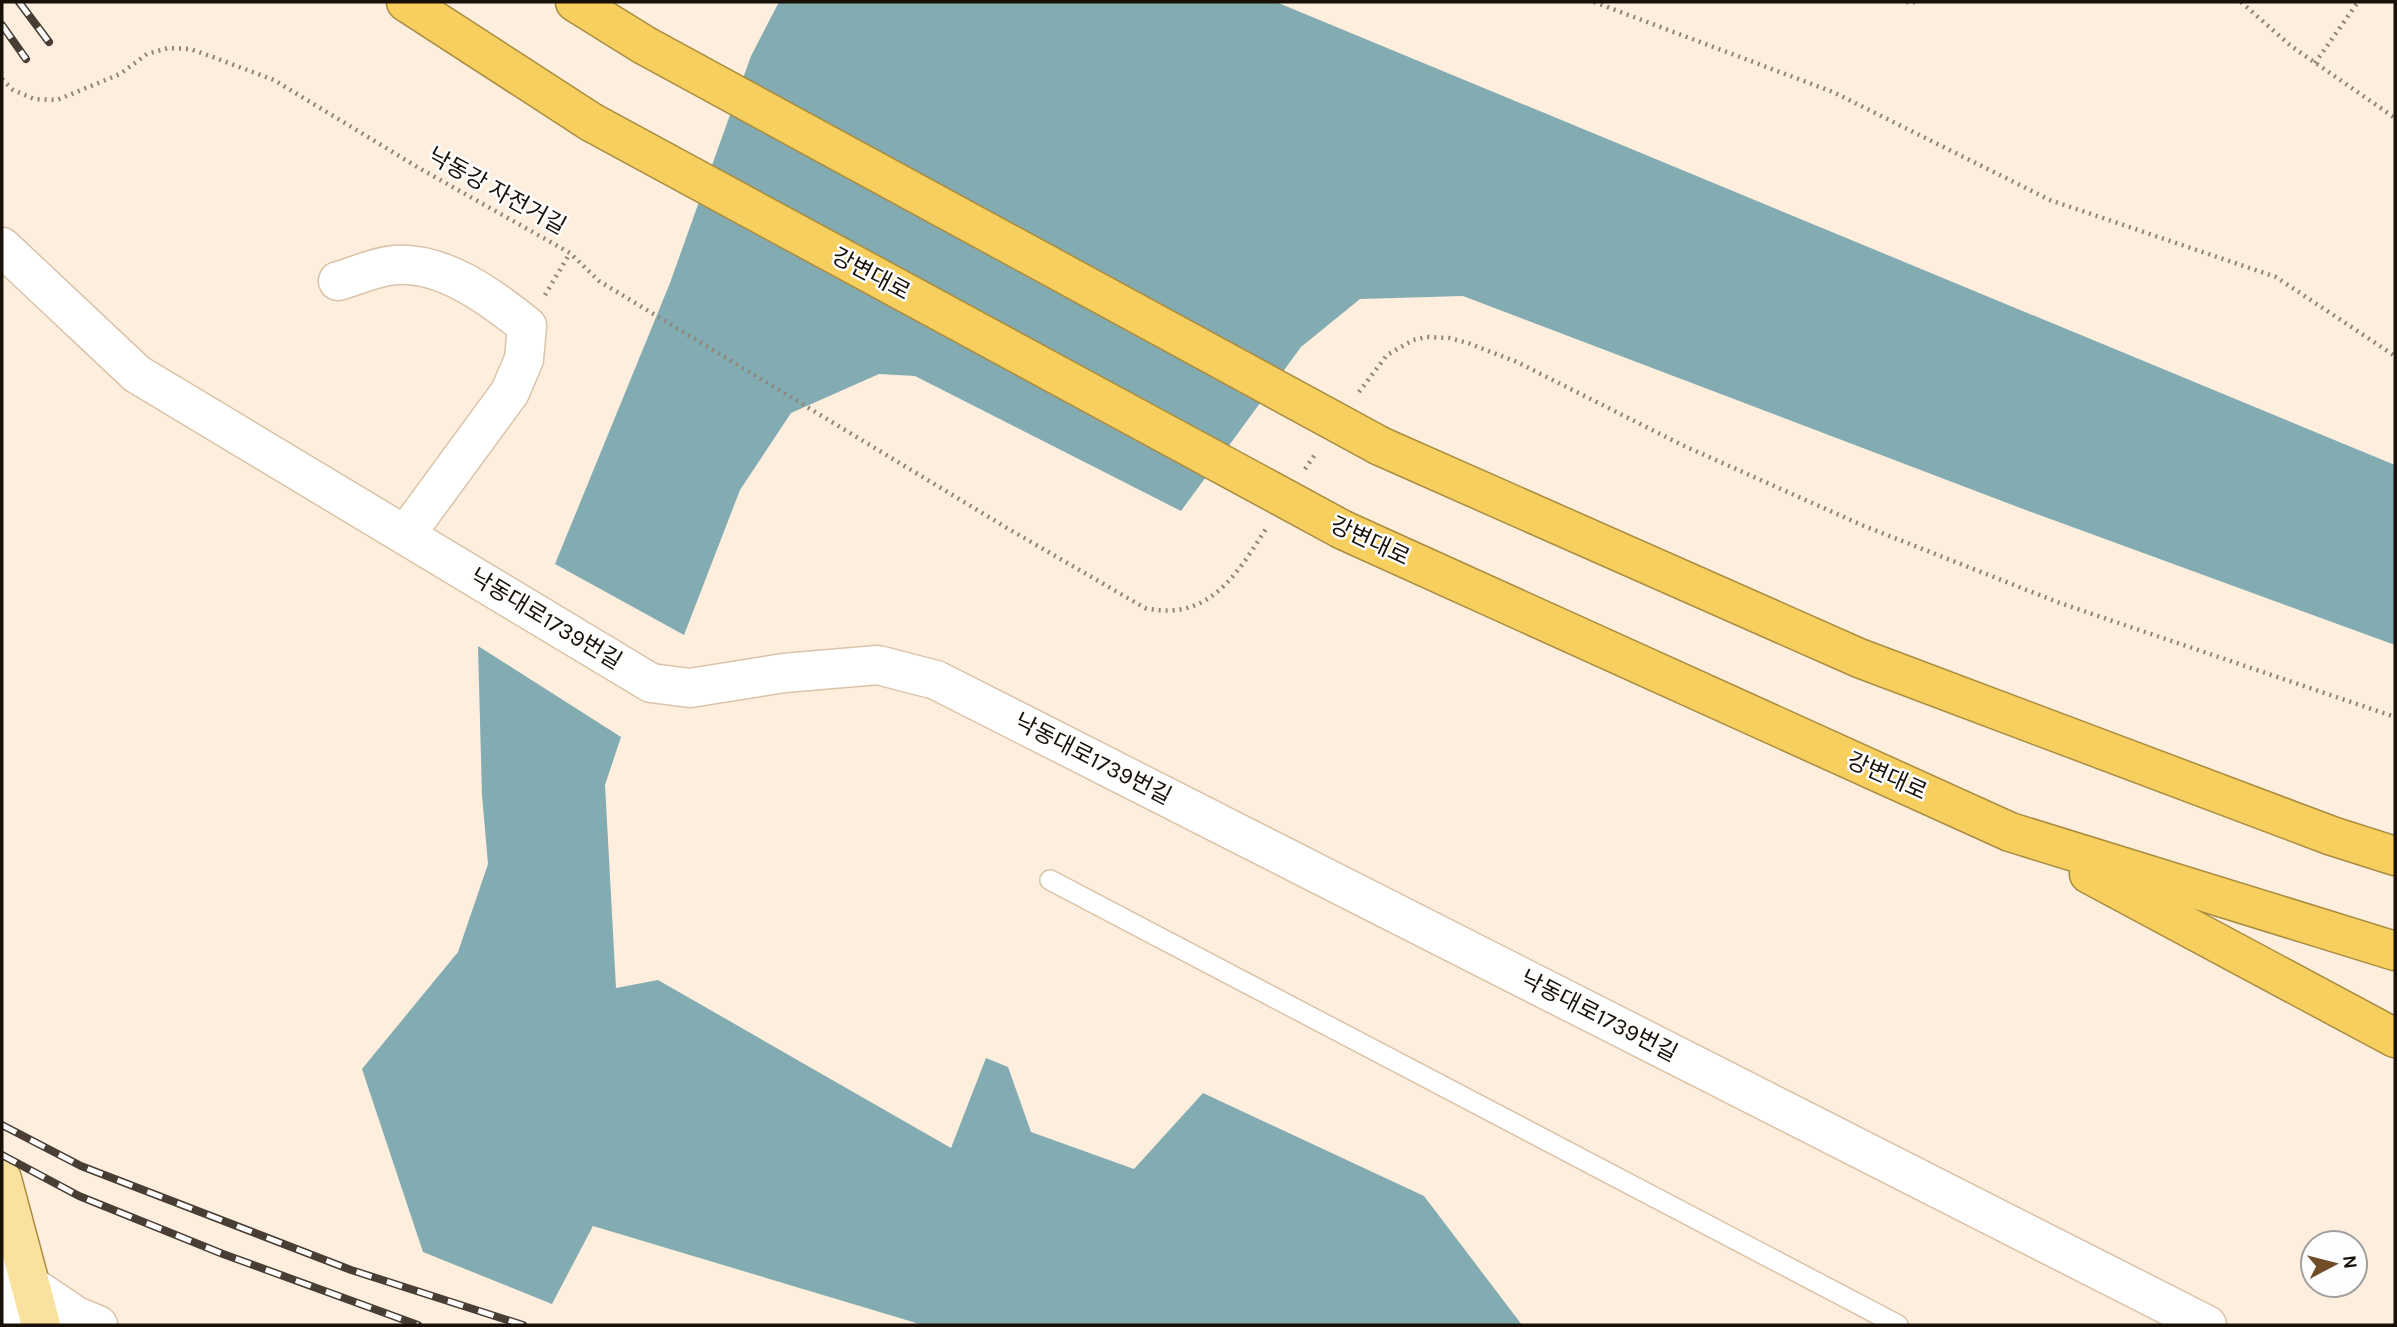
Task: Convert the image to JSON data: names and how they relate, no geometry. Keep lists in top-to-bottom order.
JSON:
{
  "streets": {
    "highway": ["강변대로"],
    "street": ["낙동대로1739번길"],
    "path": ["낙동강 자전거길"]
  },
  "north": "right"
}
